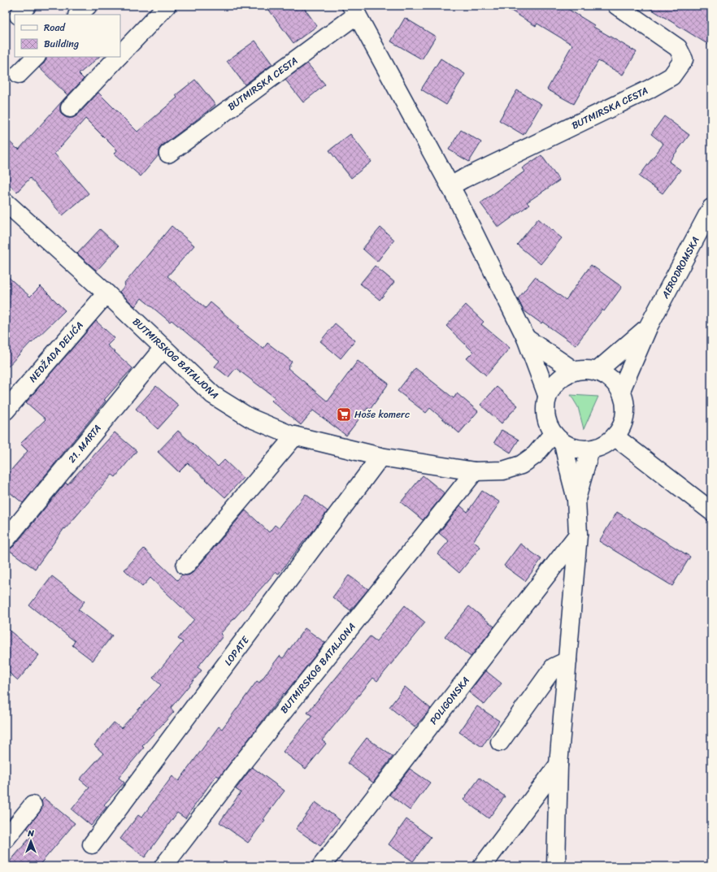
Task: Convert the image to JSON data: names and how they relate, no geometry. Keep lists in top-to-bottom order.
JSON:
{
  "streets": {
    "street": [
      "BUTMIRSKA CESTA",
      "AERODROMSKA",
      "NEDŽADA DELIĆA",
      "BUTMIRSKOG BATALJONA",
      "21. MARTA",
      "LOPATE",
      "POLIGONSKA"
    ]
  },
  "crossings": [
    ["BUTMIRSKA CESTA", "AERODROMSKA"],
    ["BUTMIRSKA CESTA", "BUTMIRSKOG BATALJONA"],
    ["AERODROMSKA", "BUTMIRSKOG BATALJONA"],
    ["NEDŽADA DELIĆA", "BUTMIRSKOG BATALJONA"],
    ["BUTMIRSKOG BATALJONA", "21. MARTA"],
    ["BUTMIRSKOG BATALJONA", "LOPATE"]
  ],
  "places": {
    "supermarket": ["Hoše komerc"]
  },
  "legend": ["Road", "Building"],
  "north": "top"
}
